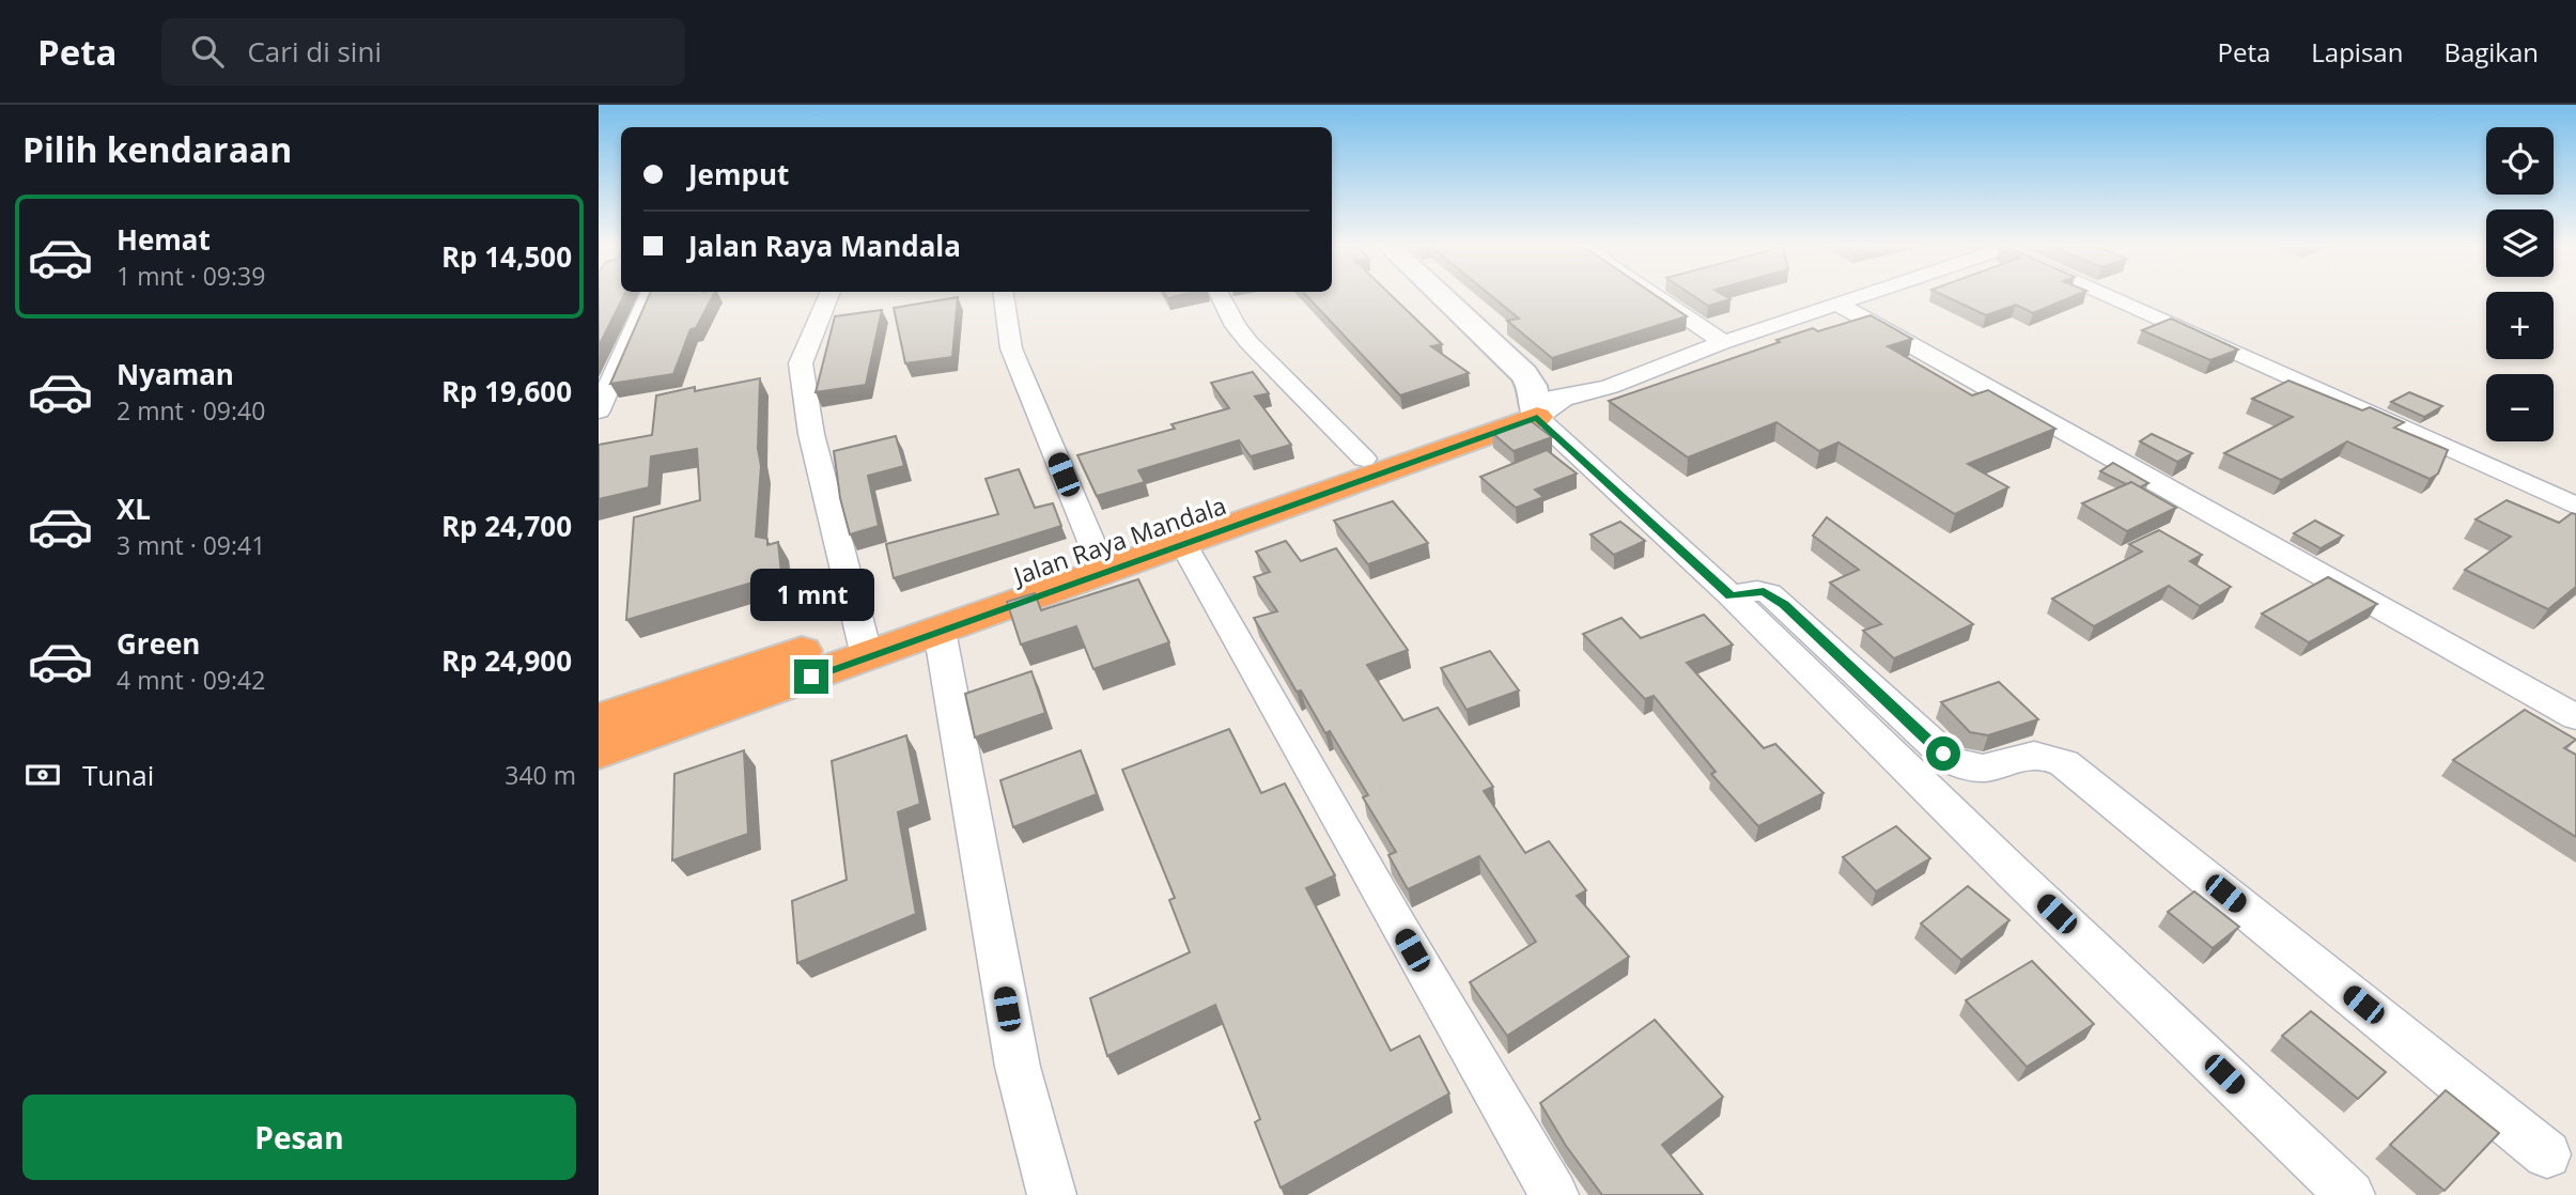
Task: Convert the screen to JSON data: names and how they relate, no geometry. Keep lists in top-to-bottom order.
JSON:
{
  "streets": {
    "highway": ["Jalan Raya Mandala"]
  },
  "page": {
    "header": "Peta",
    "search": "Cari di sini",
    "nav": ["Peta", "Lapisan", "Bagikan"],
    "heading": "Pilih kendaraan",
    "map_buttons": ["+", "−"],
    "banner": ["Jemput", "Jalan Raya Mandala"],
    "list": [
      {
        "name": "Hemat",
        "note": "1 mnt · 09:39",
        "value": "Rp 14,500"
      },
      {
        "name": "Nyaman",
        "note": "2 mnt · 09:40",
        "value": "Rp 19,600"
      },
      {
        "name": "XL",
        "note": "3 mnt · 09:41",
        "value": "Rp 24,700"
      },
      {
        "name": "Green",
        "note": "4 mnt · 09:42",
        "value": "Rp 24,900"
      }
    ],
    "bubble": "1 mnt",
    "pay": ["Tunai", "340 m"],
    "buttons": "Pesan"
  }
}
